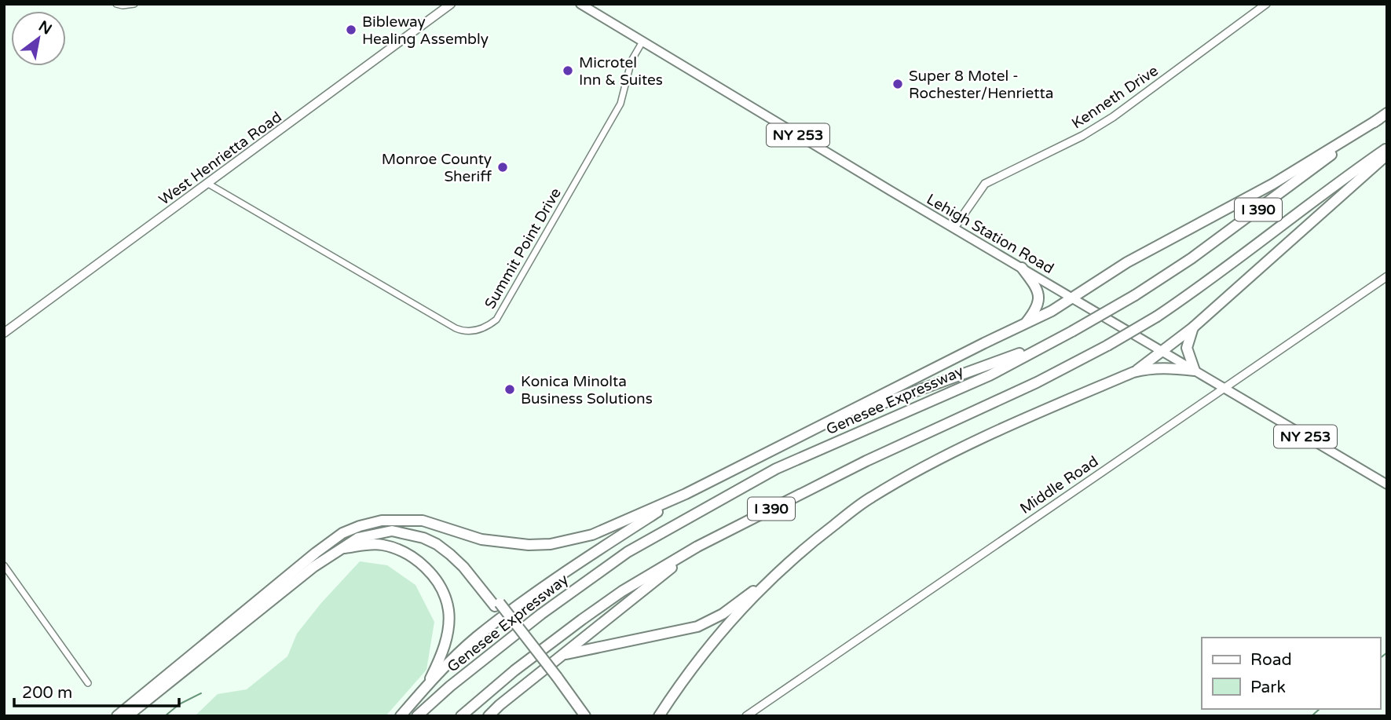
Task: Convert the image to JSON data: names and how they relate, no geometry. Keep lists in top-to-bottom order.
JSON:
{
  "streets": {
    "highway": ["I 390", "Genesee Expressway"],
    "main road": ["NY 253", "West Henrietta Road", "Lehigh Station Road"],
    "street": ["Kenneth Drive", "Summit Point Drive", "Middle Road"]
  },
  "crossings": [
    ["Kenneth Drive", "Lehigh Station Road"],
    ["West Henrietta Road", "Summit Point Drive"],
    ["Lehigh Station Road", "Summit Point Drive"],
    ["Lehigh Station Road", "Middle Road"]
  ],
  "places": [
    "Bibleway Healing Assembly",
    "Microtel Inn & Suites",
    "Super 8 Motel - Rochester/Henrietta",
    "Monroe County Sheriff",
    "Konica Minolta Business Solutions"
  ],
  "legend": ["Road", "Park"],
  "scale_bar": "200 m",
  "north": "top right"
}
